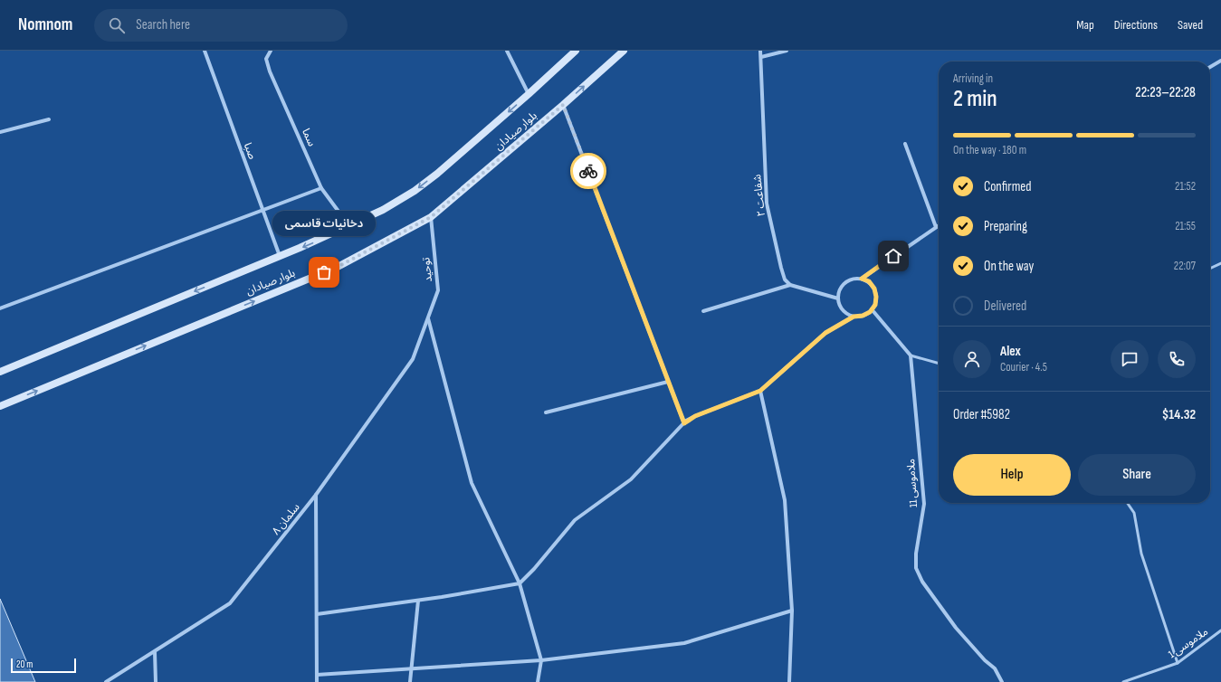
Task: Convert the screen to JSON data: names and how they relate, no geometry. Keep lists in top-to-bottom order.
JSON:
{
  "streets": {
    "main road": ["بلوار صیادان"],
    "street": [
      "سما",
      "صبا",
      "شفاعت ۲",
      "توحید",
      "ملاموسی 11",
      "سلمان ۸"
    ],
    "lane": ["ملاموسی 1"]
  },
  "crossings": [
    ["بلوار صیادان", "سما"],
    ["بلوار صیادان", "صبا"],
    ["بلوار صیادان", "توحید"],
    ["توحید", "سلمان ۸"]
  ],
  "places": ["دخانیات قاسمی"],
  "scale_bar": "20 m",
  "page": {
    "header": "Nomnom",
    "search": "Search here",
    "nav": ["Map", "Directions", "Saved"],
    "heading": ["2 min", "Arriving in", "22:23–22:28"],
    "panel": [
      "Alex",
      "Courier · 4.5",
      "Order #5982",
      "$14.32"
    ],
    "bar": "On the way · 180 m",
    "list": [
      ["Confirmed", "21:52"],
      ["Preparing", "21:55"],
      ["On the way", "22:07"],
      "Delivered"
    ],
    "bubble": "دخانیات قاسمی",
    "buttons": ["Help", "Share"],
    "scale": "20 m"
  }
}
